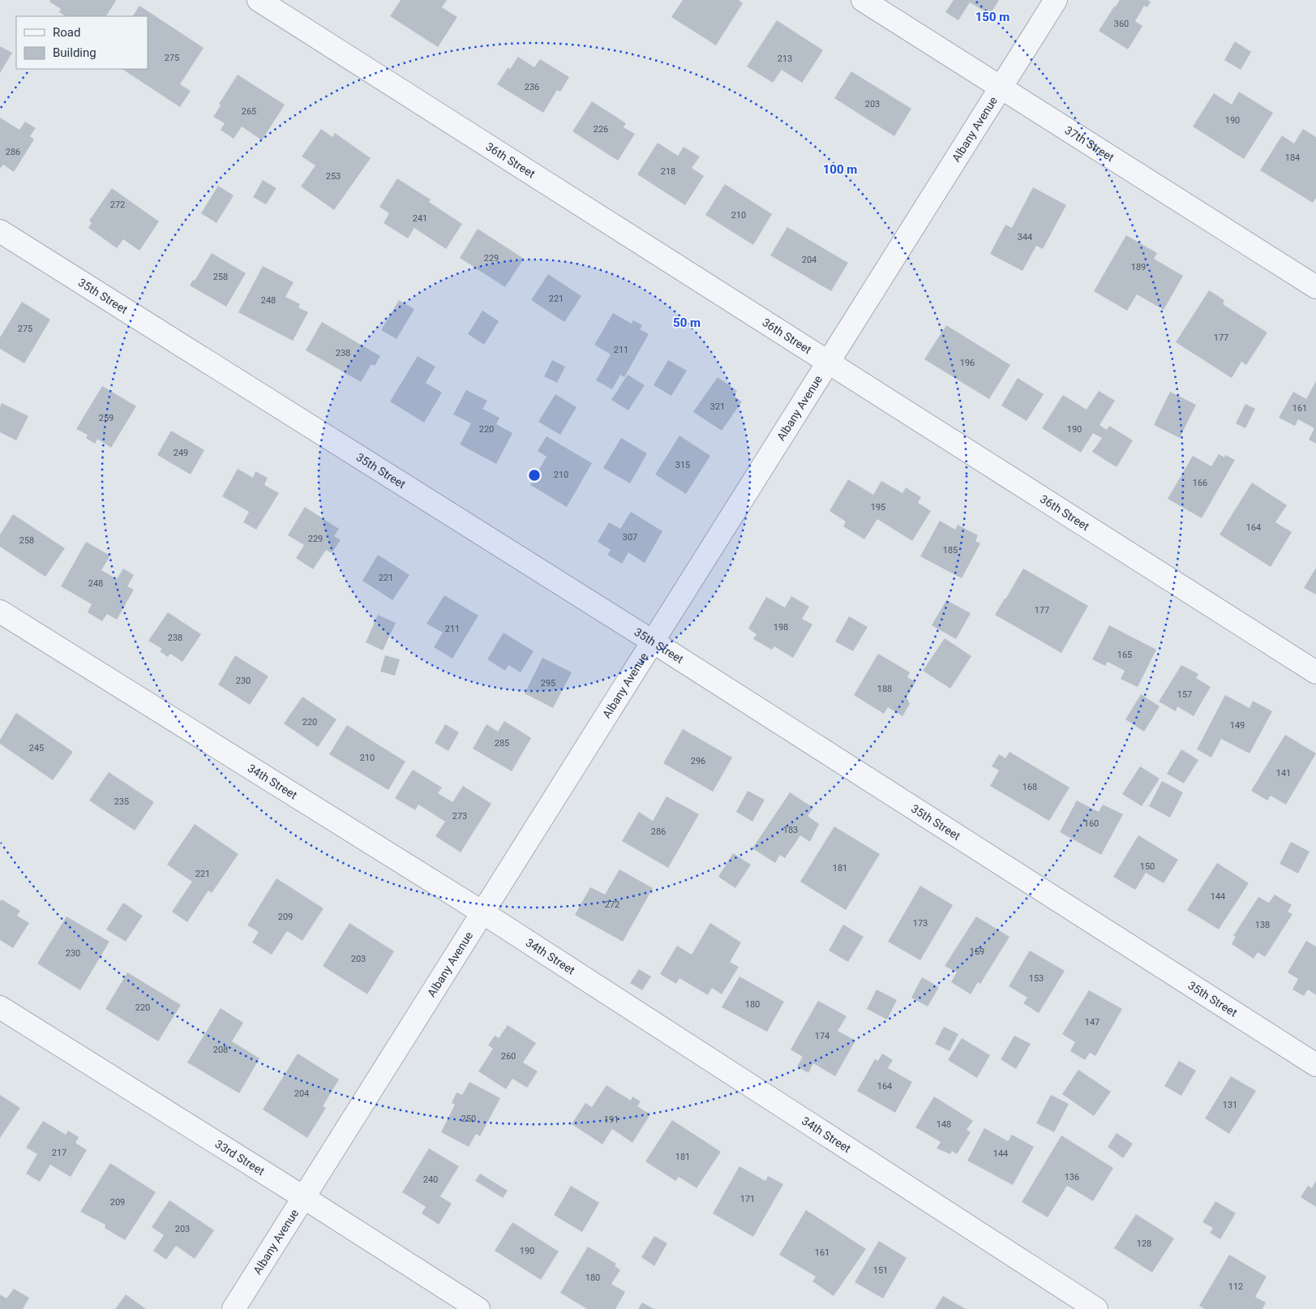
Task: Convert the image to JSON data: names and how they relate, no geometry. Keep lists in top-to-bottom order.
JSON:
{
  "streets": {
    "street": [
      "Albany Avenue",
      "37th Street",
      "36th Street",
      "35th Street",
      "34th Street",
      "33rd Street"
    ]
  },
  "crossings": [
    ["Albany Avenue", "37th Street"],
    ["Albany Avenue", "36th Street"],
    ["Albany Avenue", "35th Street"],
    ["Albany Avenue", "34th Street"],
    ["Albany Avenue", "33rd Street"]
  ],
  "house_numbers": [
    "360",
    "275",
    "213",
    "236",
    "203",
    "265",
    "190",
    "226",
    "286",
    "184",
    "218",
    "253",
    "272",
    "210",
    "241",
    "344",
    "229",
    "204",
    "189",
    "258",
    "221",
    "248",
    "275",
    "177",
    "211",
    "238",
    "196",
    "321",
    "161",
    "259",
    "220",
    "190",
    "249",
    "315",
    "210",
    "166",
    "195",
    "164",
    "307",
    "229",
    "258",
    "185",
    "221",
    "248",
    "177",
    "198",
    "211",
    "238",
    "165",
    "230",
    "295",
    "188",
    "157",
    "220",
    "149",
    "285",
    "245",
    "210",
    "296",
    "141",
    "168",
    "235",
    "273",
    "160",
    "183",
    "286",
    "150",
    "181",
    "221",
    "144",
    "272",
    "209",
    "173",
    "138",
    "159",
    "230",
    "203",
    "153",
    "180",
    "220",
    "147",
    "174",
    "208",
    "260",
    "164",
    "204",
    "131",
    "250",
    "191",
    "148",
    "217",
    "144",
    "181",
    "136",
    "240",
    "171",
    "209",
    "203",
    "128",
    "190",
    "161",
    "151",
    "180",
    "112"
  ],
  "legend": ["Road", "Building"],
  "rings": ["150 m", "100 m", "50 m"]
}
